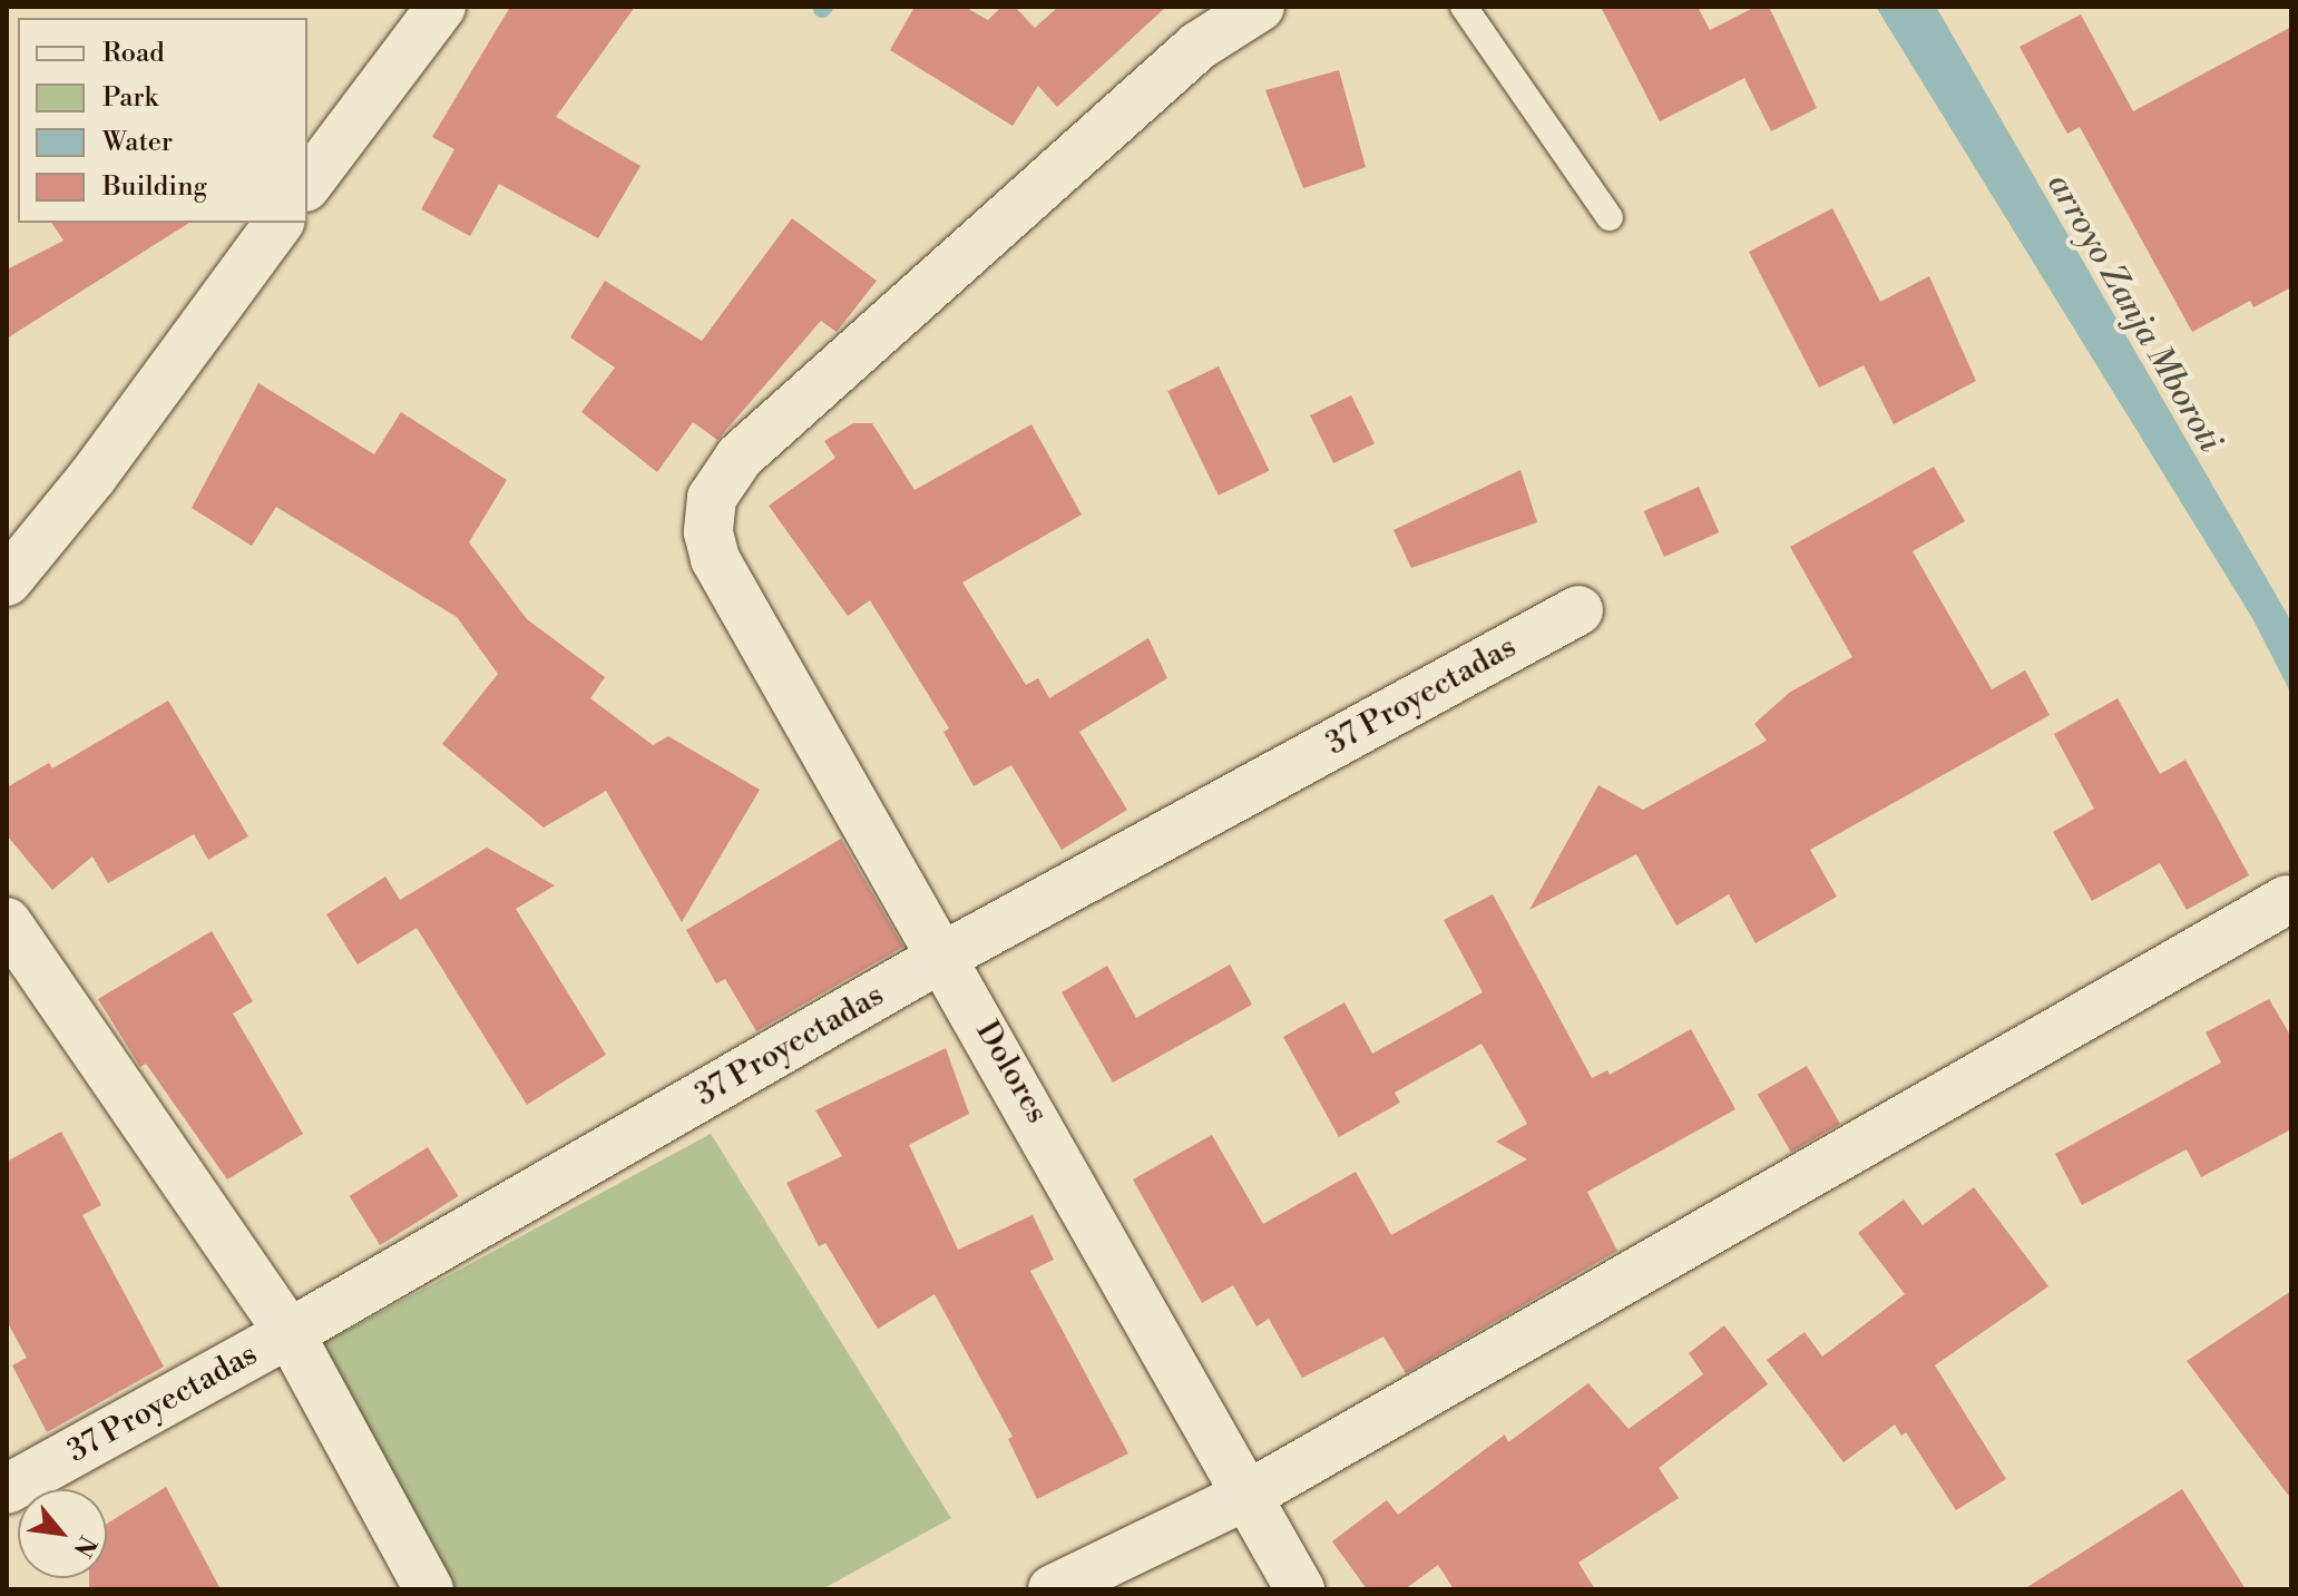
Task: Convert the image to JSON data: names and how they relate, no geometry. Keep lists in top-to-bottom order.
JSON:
{
  "streets": {
    "street": ["37 Proyectadas", "Dolores"]
  },
  "crossings": [
    ["37 Proyectadas", "Dolores"]
  ],
  "water": ["arroyo Zanja Mboroti"],
  "legend": [
    "Road",
    "Park",
    "Water",
    "Building"
  ],
  "north": "bottom right"
}
